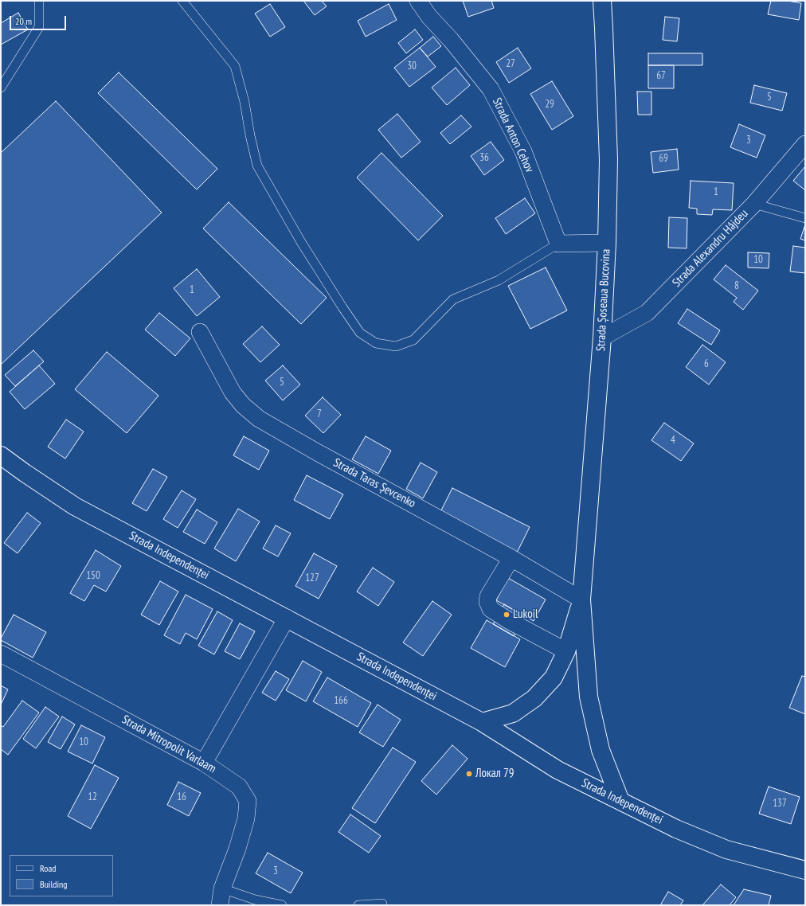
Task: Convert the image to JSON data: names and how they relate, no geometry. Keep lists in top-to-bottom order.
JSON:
{
  "streets": {
    "main road": ["Strada Șoseaua Bucovina", "Strada Independenței"],
    "street": [
      "Strada Anton Cehov",
      "Strada Alexandru Hâjdeu",
      "Strada Taras Șevcenko",
      "Strada Mitropolit Varlaam"
    ]
  },
  "crossings": [
    ["Strada Alexandru Hâjdeu", "Strada Șoseaua Bucovina"],
    ["Strada Șoseaua Bucovina", "Strada Taras Șevcenko"],
    ["Strada Șoseaua Bucovina", "Strada Independenței"]
  ],
  "places": ["Lukoil", "Локал 79"],
  "house_numbers": [
    "27",
    "30",
    "67",
    "5",
    "29",
    "3",
    "36",
    "69",
    "1",
    "10",
    "8",
    "1",
    "6",
    "5",
    "7",
    "4",
    "150",
    "127",
    "166",
    "10",
    "12",
    "16",
    "137",
    "3"
  ],
  "legend": ["Road", "Building"],
  "scale_bar": "20 m"
}
